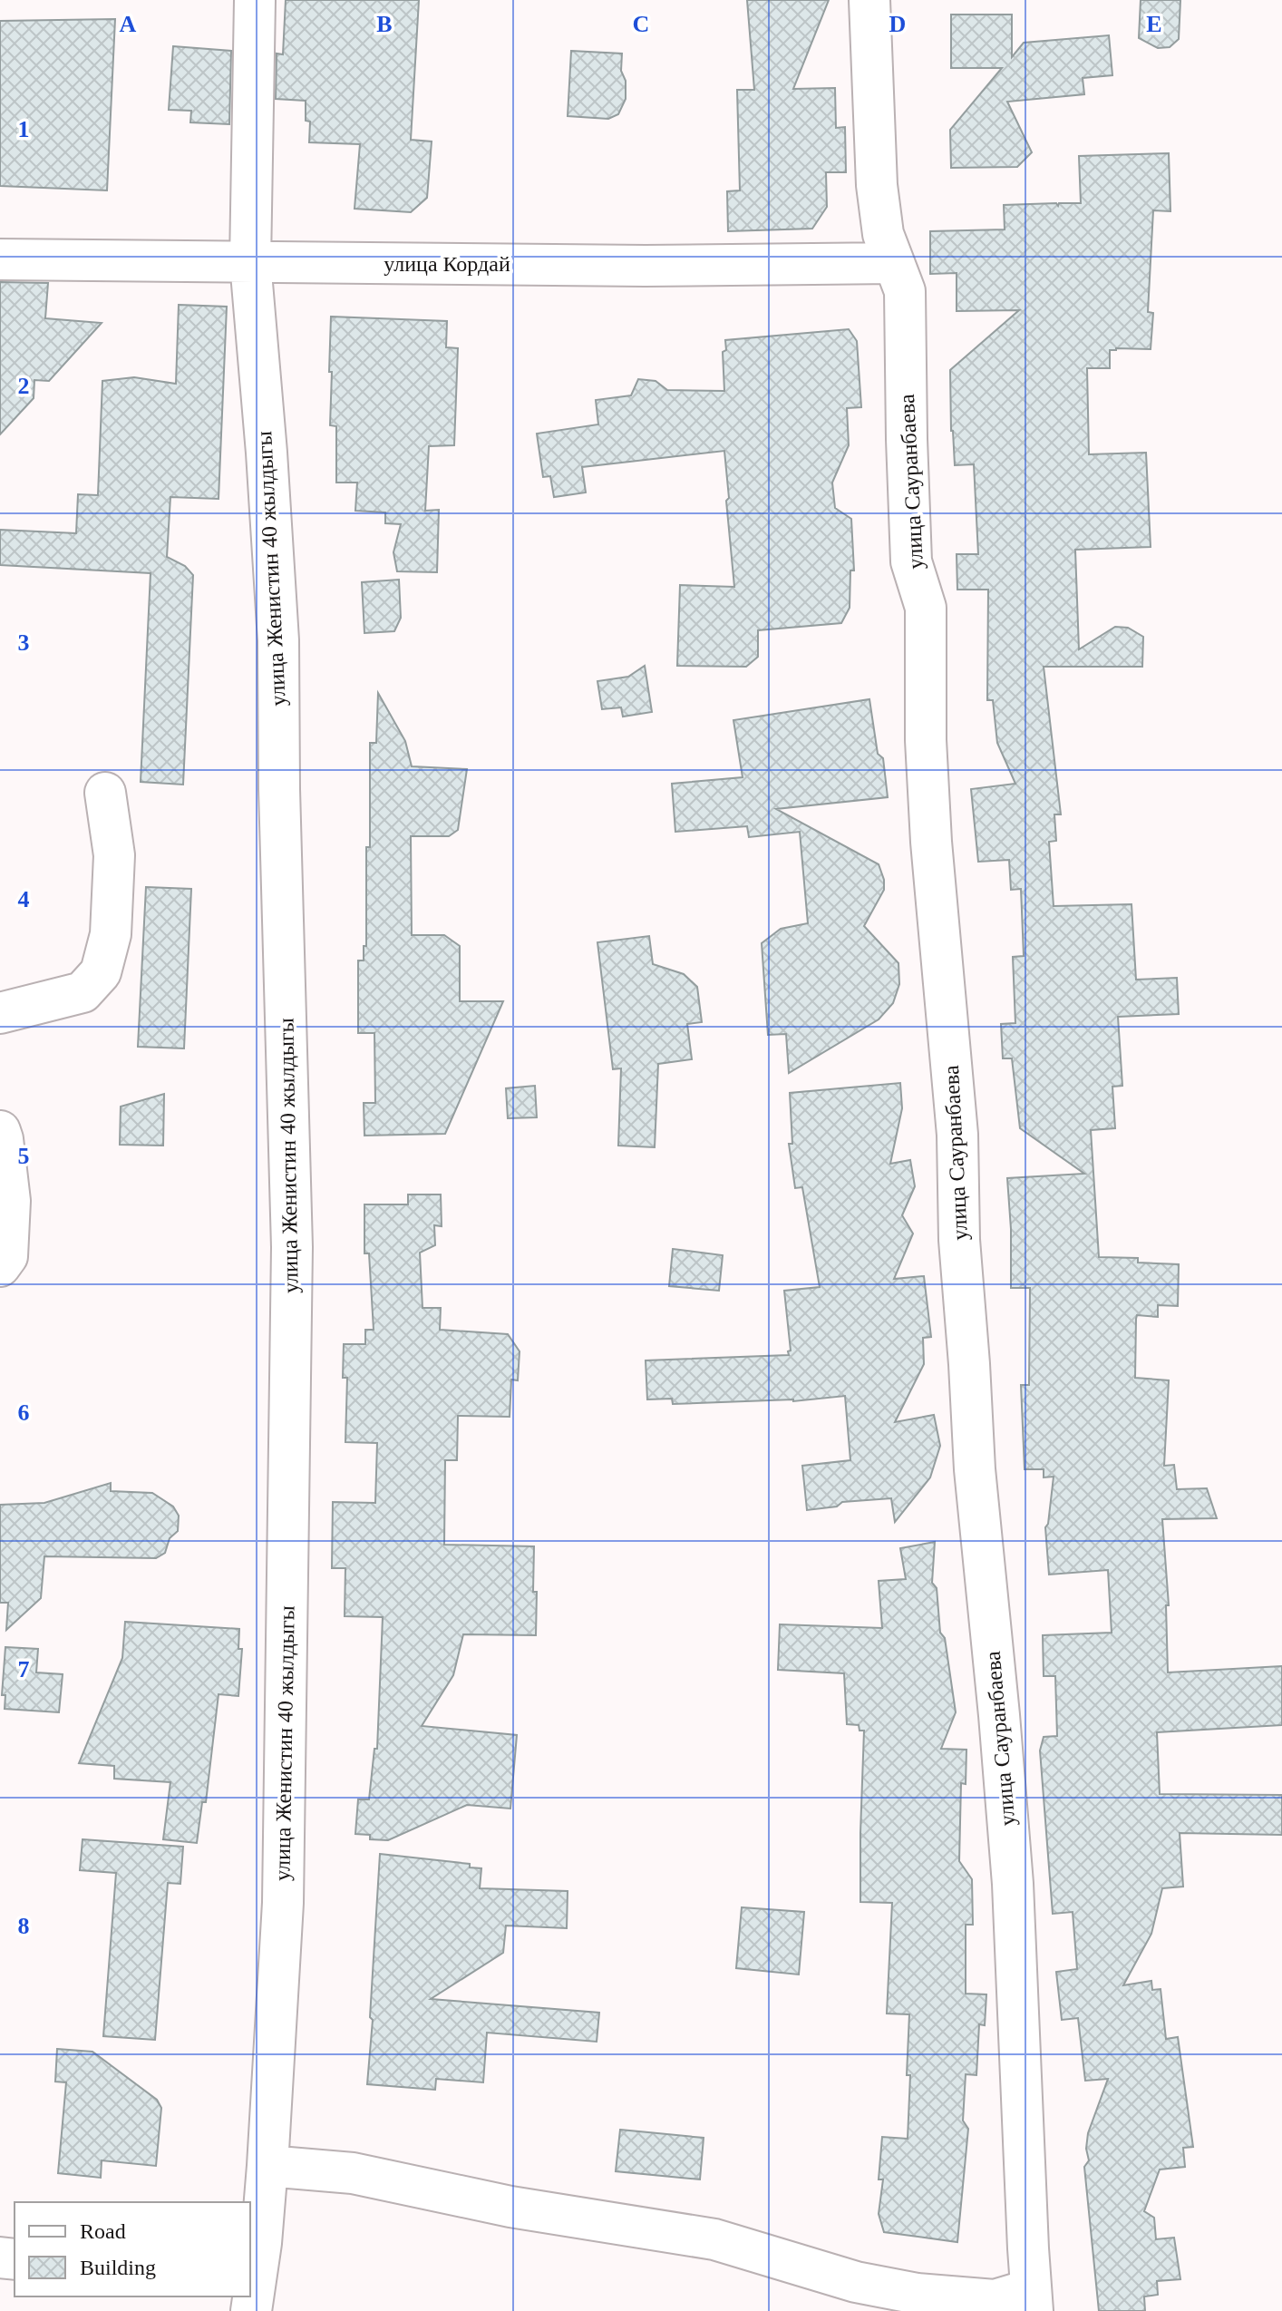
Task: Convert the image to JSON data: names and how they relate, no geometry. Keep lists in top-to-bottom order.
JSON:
{
  "streets": {
    "street": ["улица Кордай", "улица Сауранбаева", "улица Женистин 40 жылдыгы"]
  },
  "crossings": [
    ["улица Кордай", "улица Сауранбаева"],
    ["улица Кордай", "улица Женистин 40 жылдыгы"]
  ],
  "legend": ["Road", "Building"],
  "grid": {
    "columns": [
      "A",
      "B",
      "C",
      "D",
      "E"
    ],
    "rows": [
      "1",
      "2",
      "3",
      "4",
      "5",
      "6",
      "7",
      "8"
    ]
  }
}
